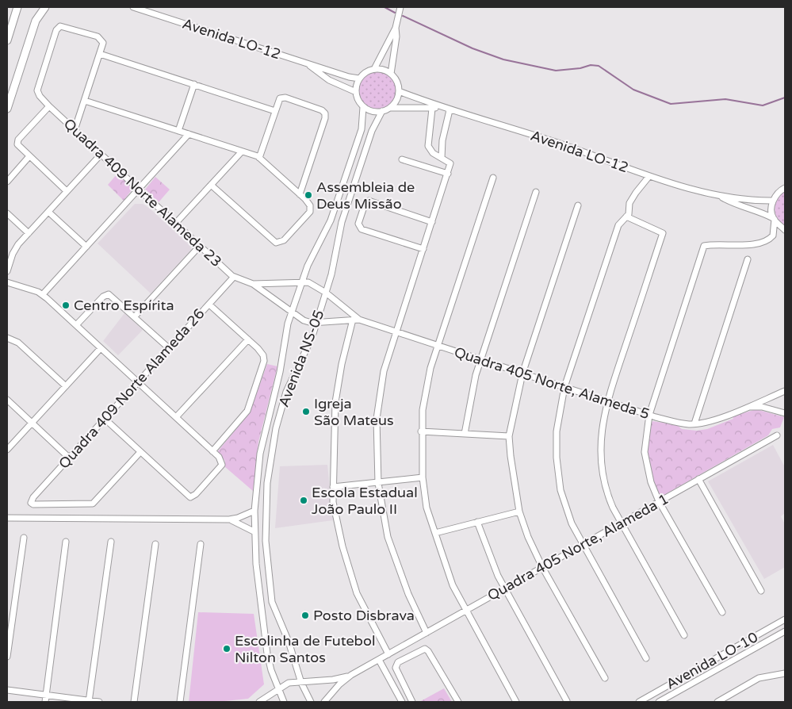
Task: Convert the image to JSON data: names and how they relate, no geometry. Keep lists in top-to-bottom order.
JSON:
{
  "streets": {
    "street": [
      "Avenida LO-12",
      "Quadra 409 Norte Alameda 23",
      "Avenida NS-05",
      "Quadra 405 Norte, Alameda 5",
      "Quadra 409 Norte Alameda 26",
      "Quadra 405 Norte, Alameda 1",
      "Avenida LO-10"
    ]
  },
  "crossings": [
    ["Avenida LO-12", "Avenida NS-05"],
    ["Quadra 409 Norte Alameda 23", "Avenida NS-05"],
    ["Quadra 409 Norte Alameda 23", "Quadra 405 Norte, Alameda 5"],
    ["Quadra 409 Norte Alameda 23", "Quadra 409 Norte Alameda 26"]
  ],
  "places": [
    "Assembleia de Deus Missão",
    "Centro Espírita",
    "Igreja São Mateus",
    "Escola Estadual João Paulo II",
    "Posto Disbrava",
    "Escolinha de Futebol Nilton Santos"
  ]
}
